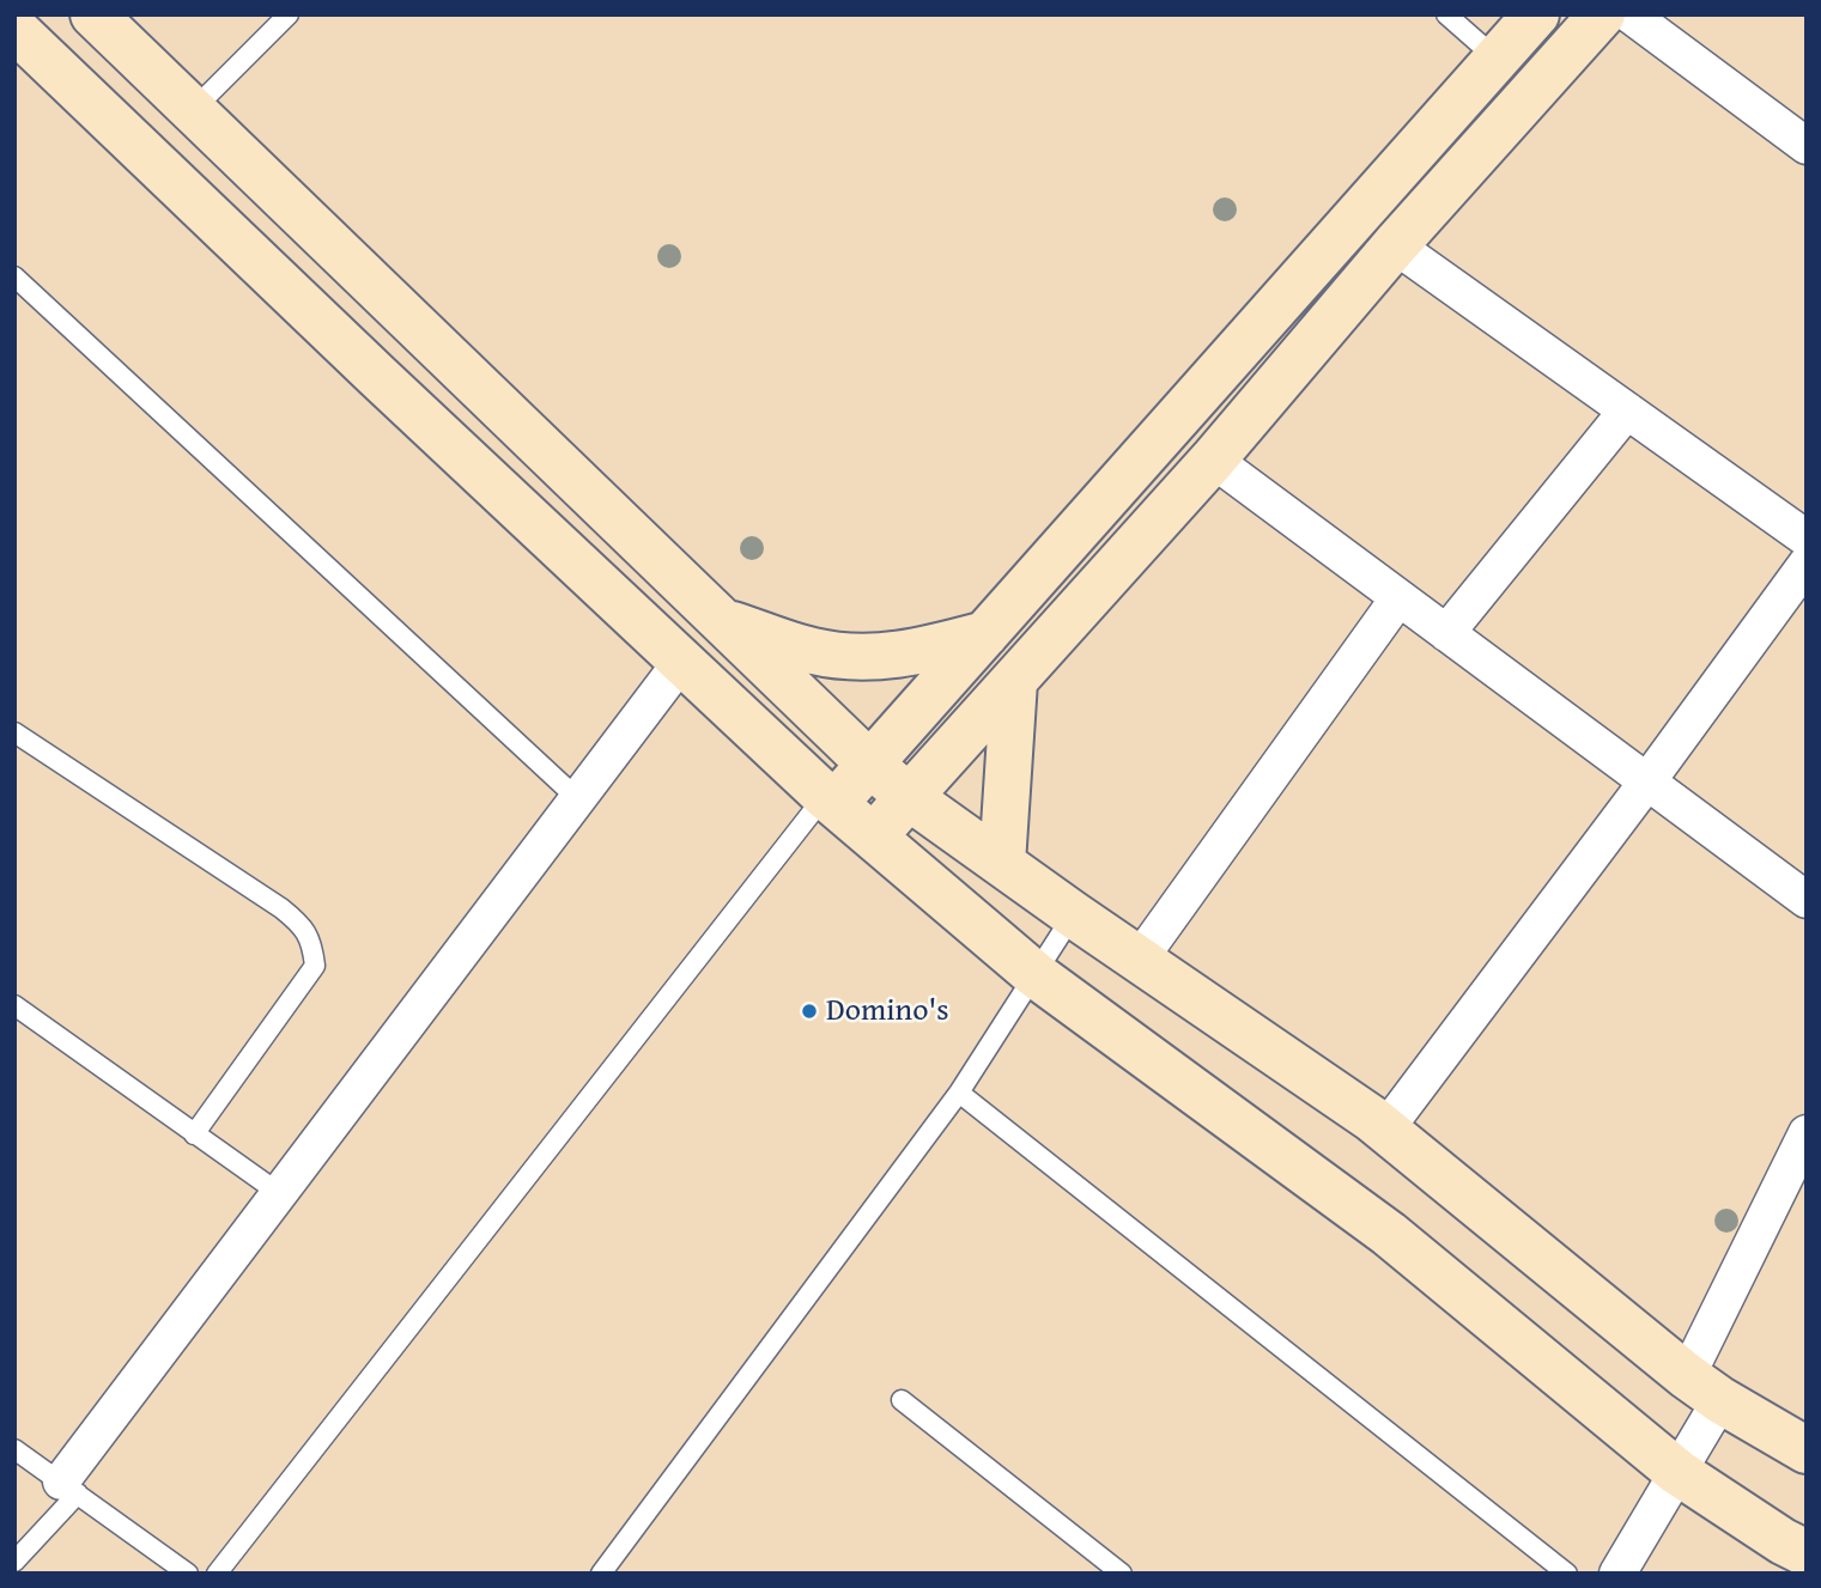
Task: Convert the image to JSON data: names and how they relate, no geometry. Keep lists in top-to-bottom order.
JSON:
{
  "places": ["Domino's"]
}
